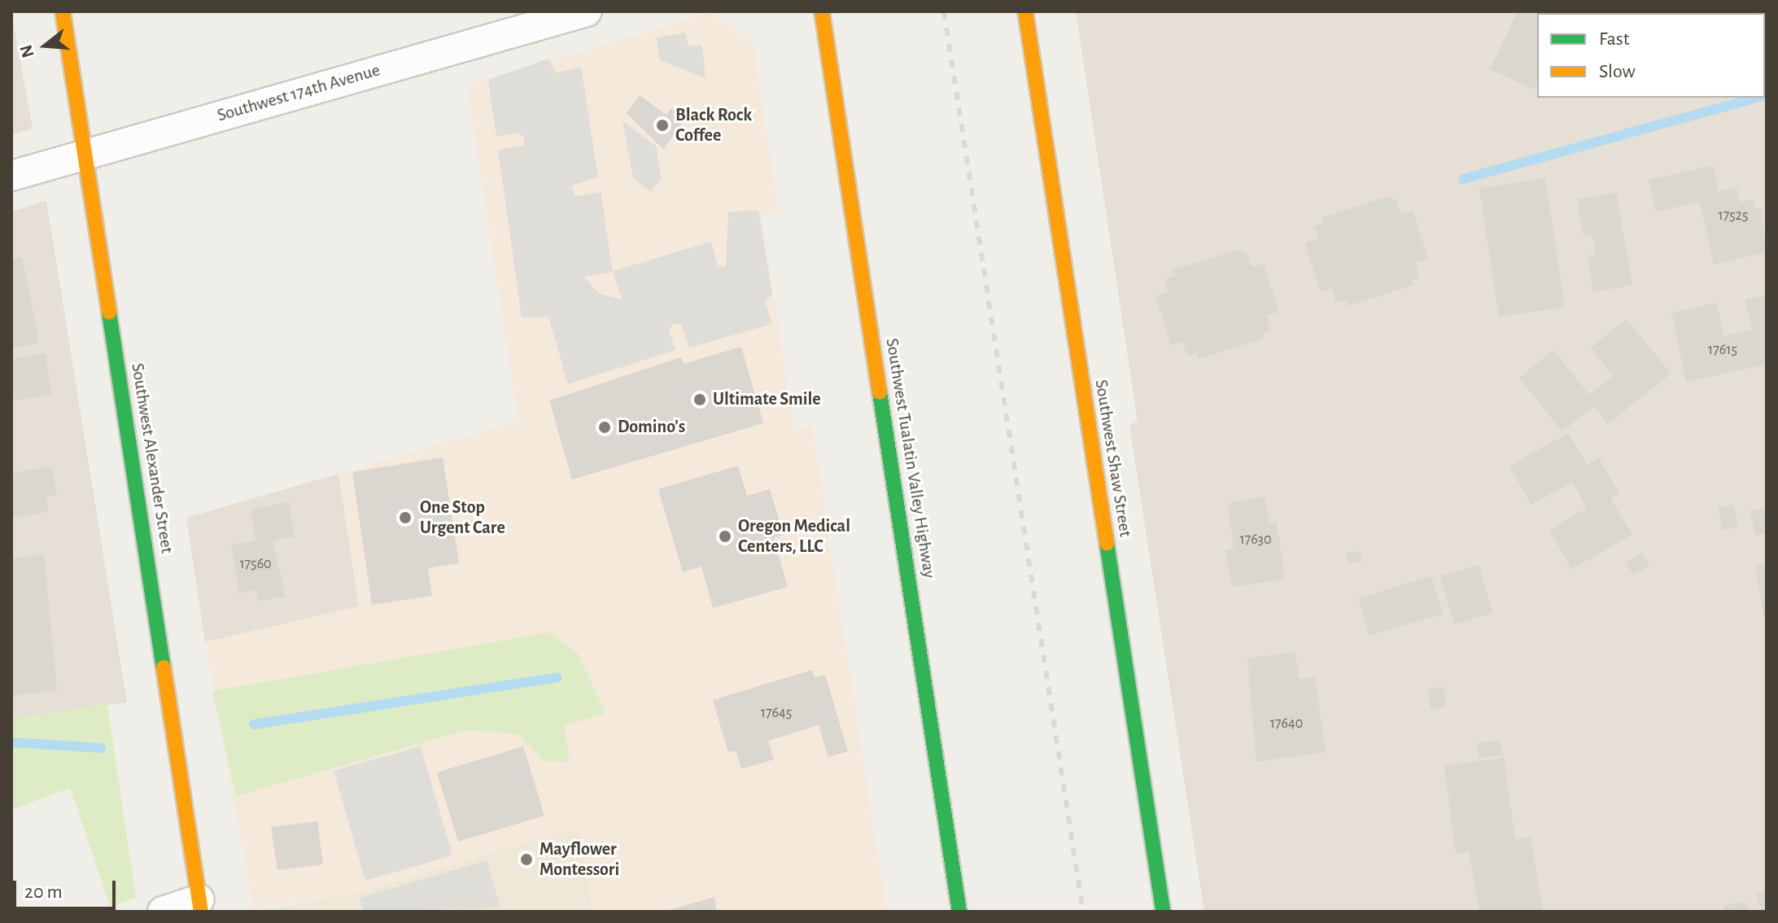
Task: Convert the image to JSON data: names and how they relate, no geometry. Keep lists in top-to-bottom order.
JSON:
{
  "streets": {
    "street": [
      "Southwest 174th Avenue",
      "Southwest Alexander Street",
      "Southwest Tualatin Valley Highway",
      "Southwest Shaw Street"
    ]
  },
  "crossings": [
    ["Southwest 174th Avenue", "Southwest Alexander Street"]
  ],
  "places": [
    "Black Rock Coffee",
    "Ultimate Smile",
    "Domino's",
    "One Stop Urgent Care",
    "Oregon Medical Centers, LLC",
    "Mayflower Montessori"
  ],
  "house_numbers": [
    "17525",
    "17615",
    "17630",
    "17560",
    "17645",
    "17640"
  ],
  "legend": ["Fast", "Slow"],
  "scale_bar": "20 m",
  "north": "left"
}
